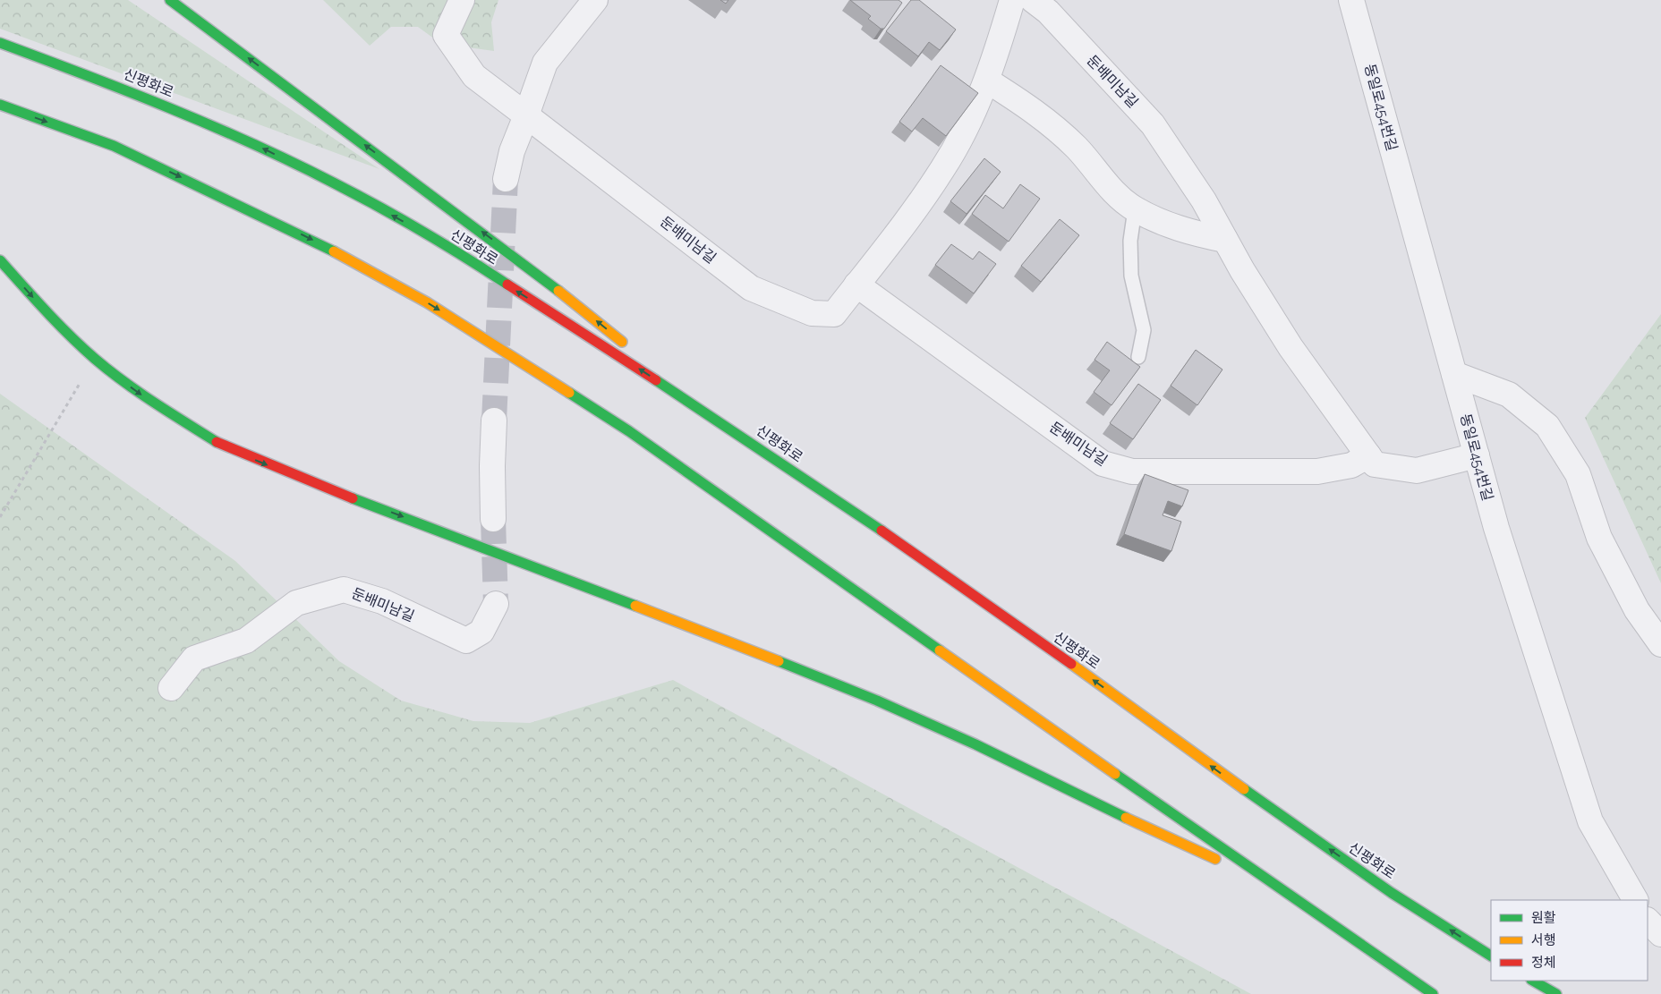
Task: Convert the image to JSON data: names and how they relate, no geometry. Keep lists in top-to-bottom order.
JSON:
{
  "streets": {
    "highway": ["신평화로"],
    "street": ["둔배미남길", "동일로454번길"]
  },
  "crossings": [
    ["둔배미남길", "동일로454번길"]
  ],
  "legend": ["원활", "서행", "정체"]
}
